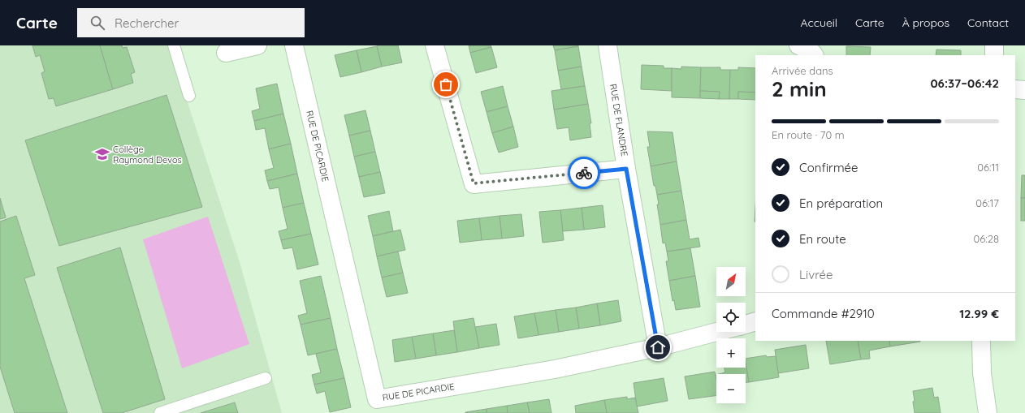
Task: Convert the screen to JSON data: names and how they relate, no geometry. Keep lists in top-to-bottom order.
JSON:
{
  "streets": {
    "street": ["RUE DE FLANDRE", "RUE DE PICARDIE"]
  },
  "crossings": [
    ["RUE DE FLANDRE", "RUE DE PICARDIE"]
  ],
  "places": {
    "school or university": ["Collège Raymond Devos"]
  },
  "north": "top right",
  "page": {
    "header": "Carte",
    "search": "Rechercher",
    "nav": [
      "Accueil",
      "Carte",
      "À propos",
      "Contact"
    ],
    "heading": ["2 min", "Arrivée dans", "06:37–06:42"],
    "panel": ["Commande #2910", "12.99 €"],
    "bar": "En route · 70 m",
    "list": [
      ["Confirmée", "06:11"],
      ["En préparation", "06:17"],
      ["En route", "06:28"],
      "Livrée"
    ],
    "map_buttons": ["+", "−"]
  }
}
